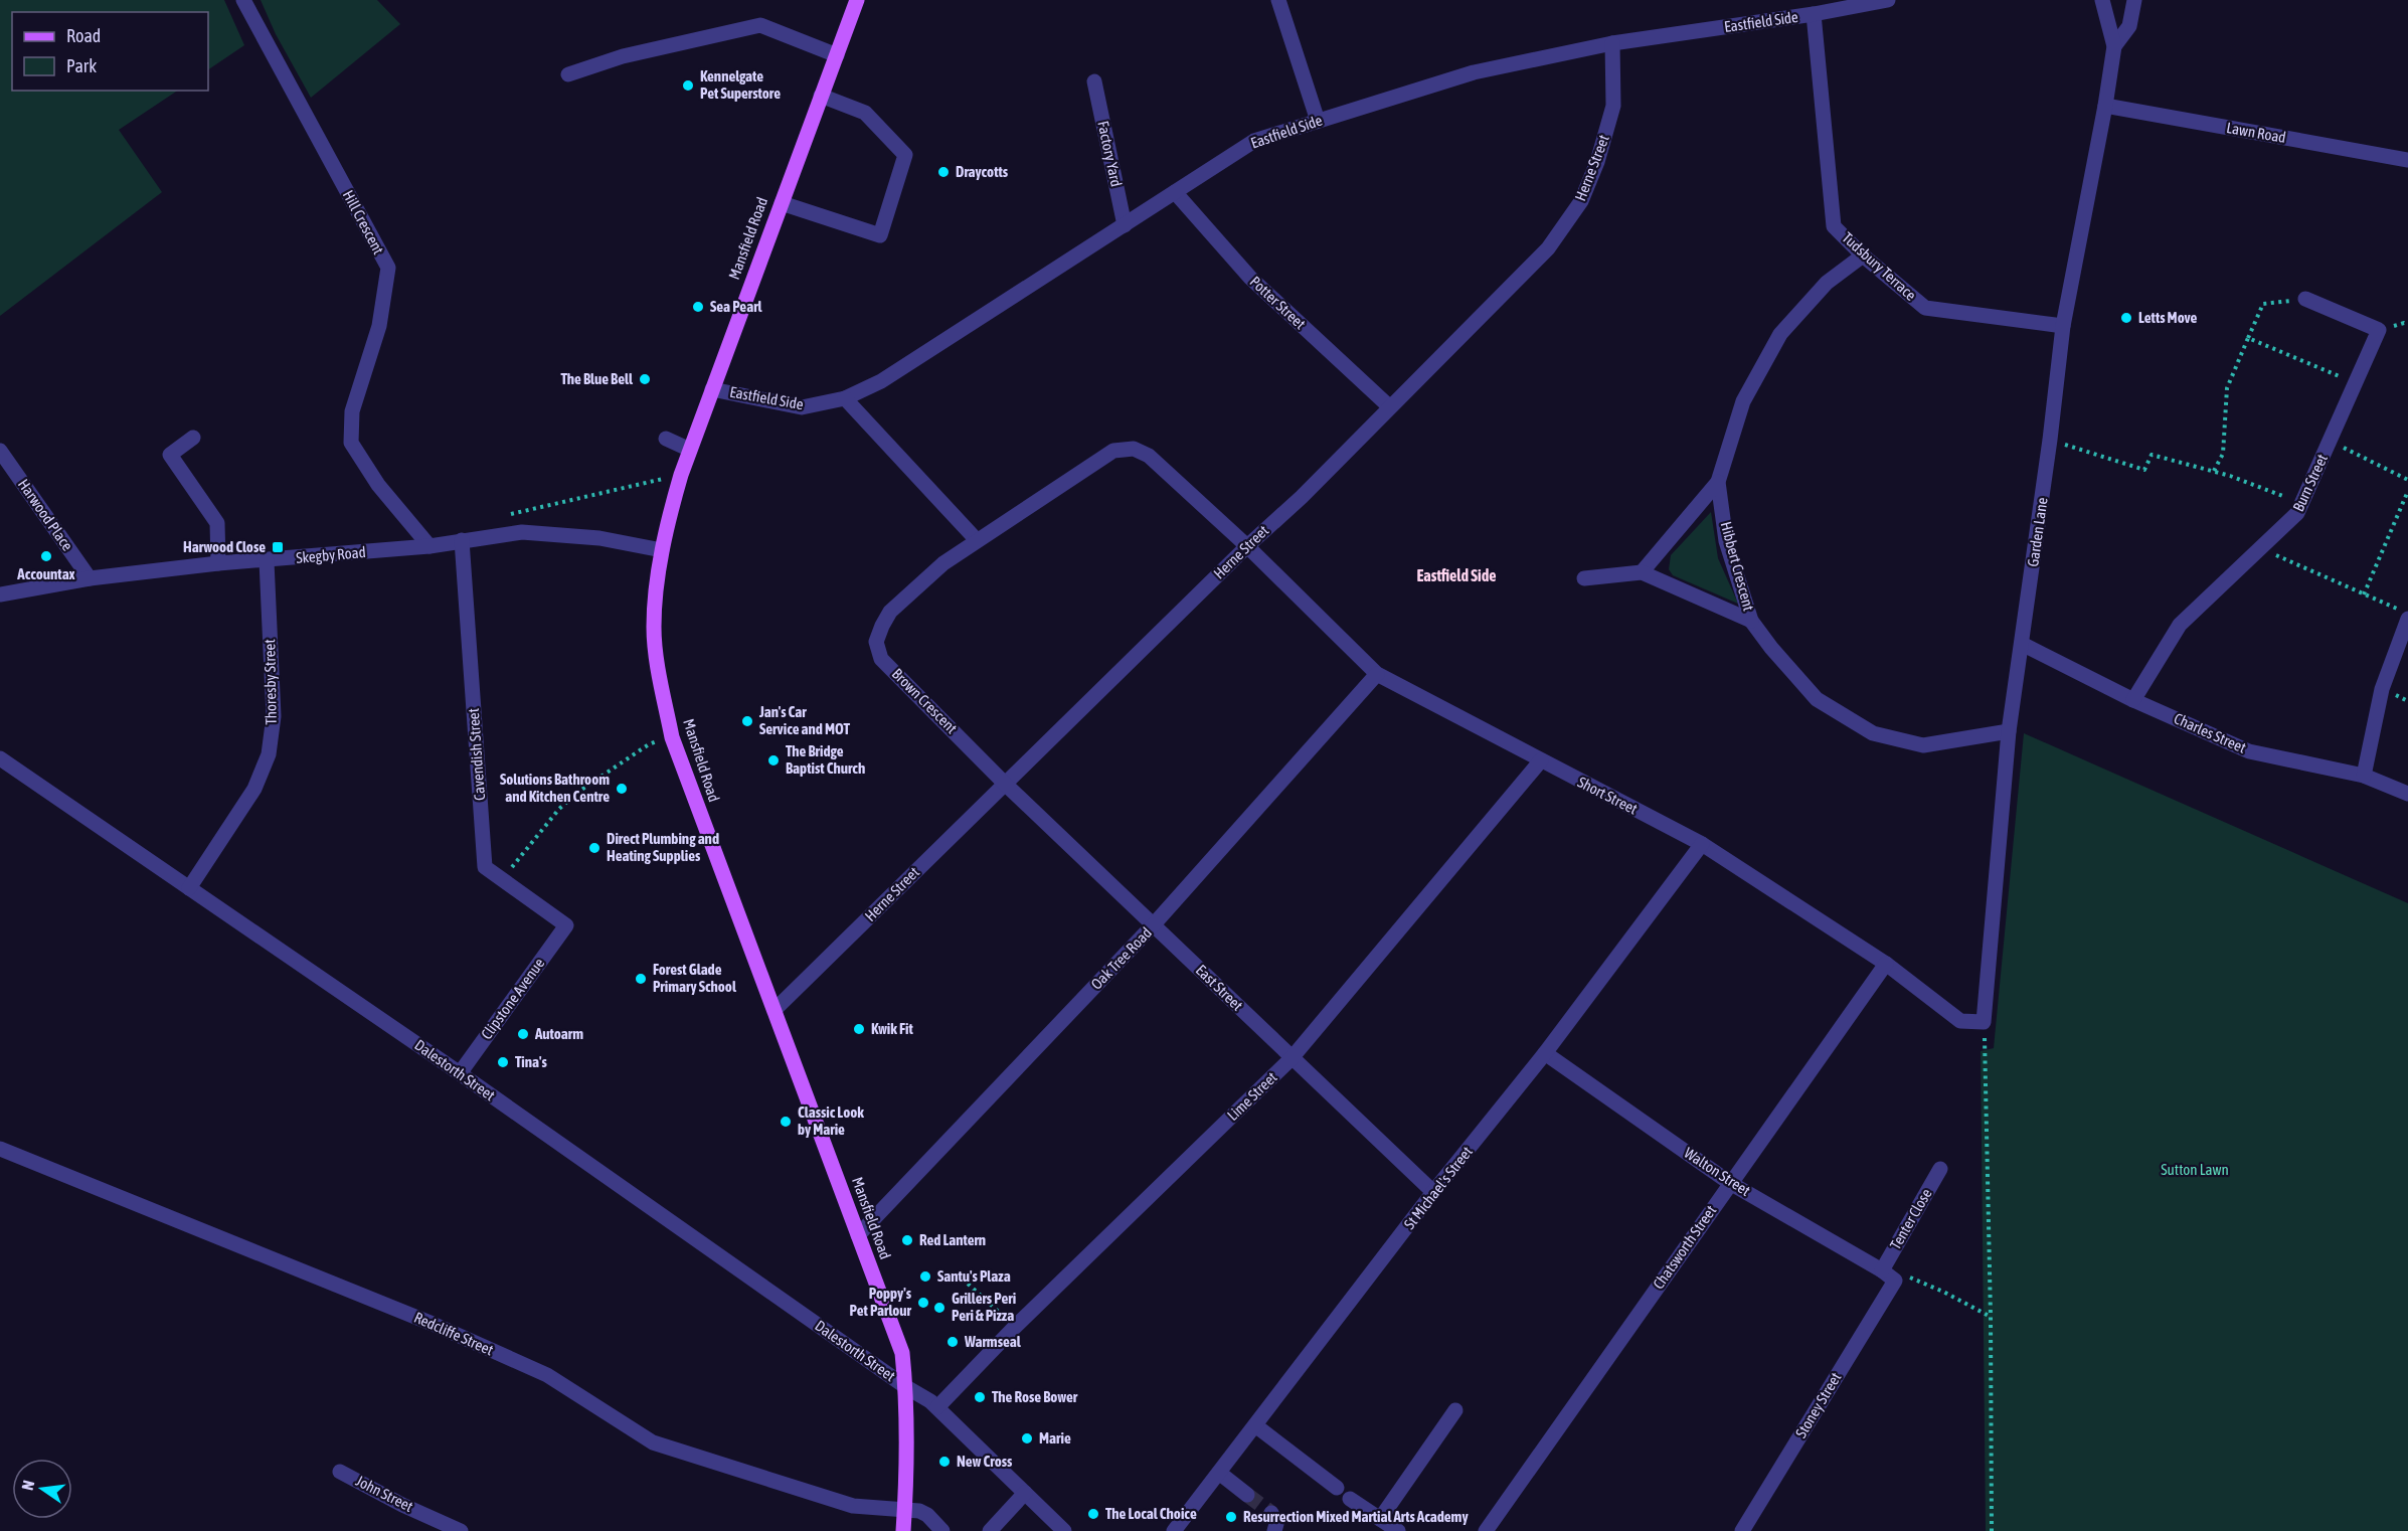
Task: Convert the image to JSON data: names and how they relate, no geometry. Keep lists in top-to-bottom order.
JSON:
{
  "streets": {
    "main road": ["Mansfield Road"],
    "street": [
      "Eastfield Side",
      "Lawn Road",
      "Factory Yard",
      "Herne Street",
      "Hill Crescent",
      "Tudsbury Terrace",
      "Potter Street",
      "Burn Street",
      "Harwood Place",
      "Garden Lane",
      "Skegby Road",
      "Hibbert Crescent",
      "Thoresby Street",
      "Brown Crescent",
      "Charles Street",
      "Cavendish Street",
      "Short Street",
      "Oak Tree Road",
      "East Street",
      "Clipstone Avenue",
      "Dalestorth Street",
      "Lime Street",
      "Walton Street",
      "St Michael's Street",
      "Tenter Close",
      "Chatsworth Street",
      "Redcliffe Street",
      "Stoney Street",
      "John Street"
    ]
  },
  "crossings": [
    ["Eastfield Side", "Factory Yard"],
    ["Eastfield Side", "Herne Street"],
    ["Eastfield Side", "Mansfield Road"],
    ["Eastfield Side", "Tudsbury Terrace"],
    ["Eastfield Side", "Potter Street"],
    ["Lawn Road", "Garden Lane"],
    ["Herne Street", "Mansfield Road"],
    ["Herne Street", "Potter Street"],
    ["Herne Street", "Brown Crescent"],
    ["Herne Street", "Short Street"],
    ["Herne Street", "East Street"],
    ["Hill Crescent", "Skegby Road"],
    ["Mansfield Road", "Skegby Road"],
    ["Mansfield Road", "Oak Tree Road"],
    ["Mansfield Road", "Dalestorth Street"],
    ["Mansfield Road", "Redcliffe Street"],
    ["Tudsbury Terrace", "Garden Lane"],
    ["Tudsbury Terrace", "Hibbert Crescent"],
    ["Burn Street", "Charles Street"],
    ["Harwood Place", "Skegby Road"],
    ["Garden Lane", "Hibbert Crescent"],
    ["Garden Lane", "Charles Street"],
    ["Garden Lane", "Short Street"],
    ["Skegby Road", "Thoresby Street"],
    ["Skegby Road", "Cavendish Street"],
    ["Thoresby Street", "Dalestorth Street"],
    ["Brown Crescent", "Short Street"],
    ["Brown Crescent", "East Street"],
    ["Cavendish Street", "Clipstone Avenue"],
    ["Short Street", "Oak Tree Road"],
    ["Short Street", "Lime Street"],
    ["Short Street", "St Michael's Street"],
    ["Short Street", "Chatsworth Street"],
    ["Oak Tree Road", "East Street"],
    ["East Street", "Lime Street"],
    ["East Street", "St Michael's Street"],
    ["Clipstone Avenue", "Dalestorth Street"],
    ["Dalestorth Street", "Lime Street"],
    ["Walton Street", "St Michael's Street"],
    ["Walton Street", "Tenter Close"],
    ["Walton Street", "Chatsworth Street"],
    ["Walton Street", "Stoney Street"]
  ],
  "districts": ["Eastfield Side"],
  "parks": ["Sutton Lawn"],
  "places": {
    "other": [
      "Kennelgate Pet Superstore",
      "Draycotts",
      "Sea Pearl",
      "Letts Move",
      "The Blue Bell",
      "Accountax",
      "Jan's Car Service and MOT",
      "The Bridge Baptist Church",
      "Solutions Bathroom and Kitchen Centre",
      "Direct Plumbing and Heating Supplies",
      "Forest Glade Primary School",
      "Kwik Fit",
      "Autoarm",
      "Tina's",
      "Classic Look by Marie",
      "Red Lantern",
      "Santu's Plaza",
      "Poppy's Pet Parlour",
      "Grillers Peri Peri & Pizza",
      "Warmseal",
      "The Rose Bower",
      "Marie",
      "New Cross",
      "The Local Choice",
      "Resurrection Mixed Martial Arts Academy"
    ],
    "transit": ["Harwood Close"]
  },
  "legend": ["Road", "Park"],
  "north": "left"
}
